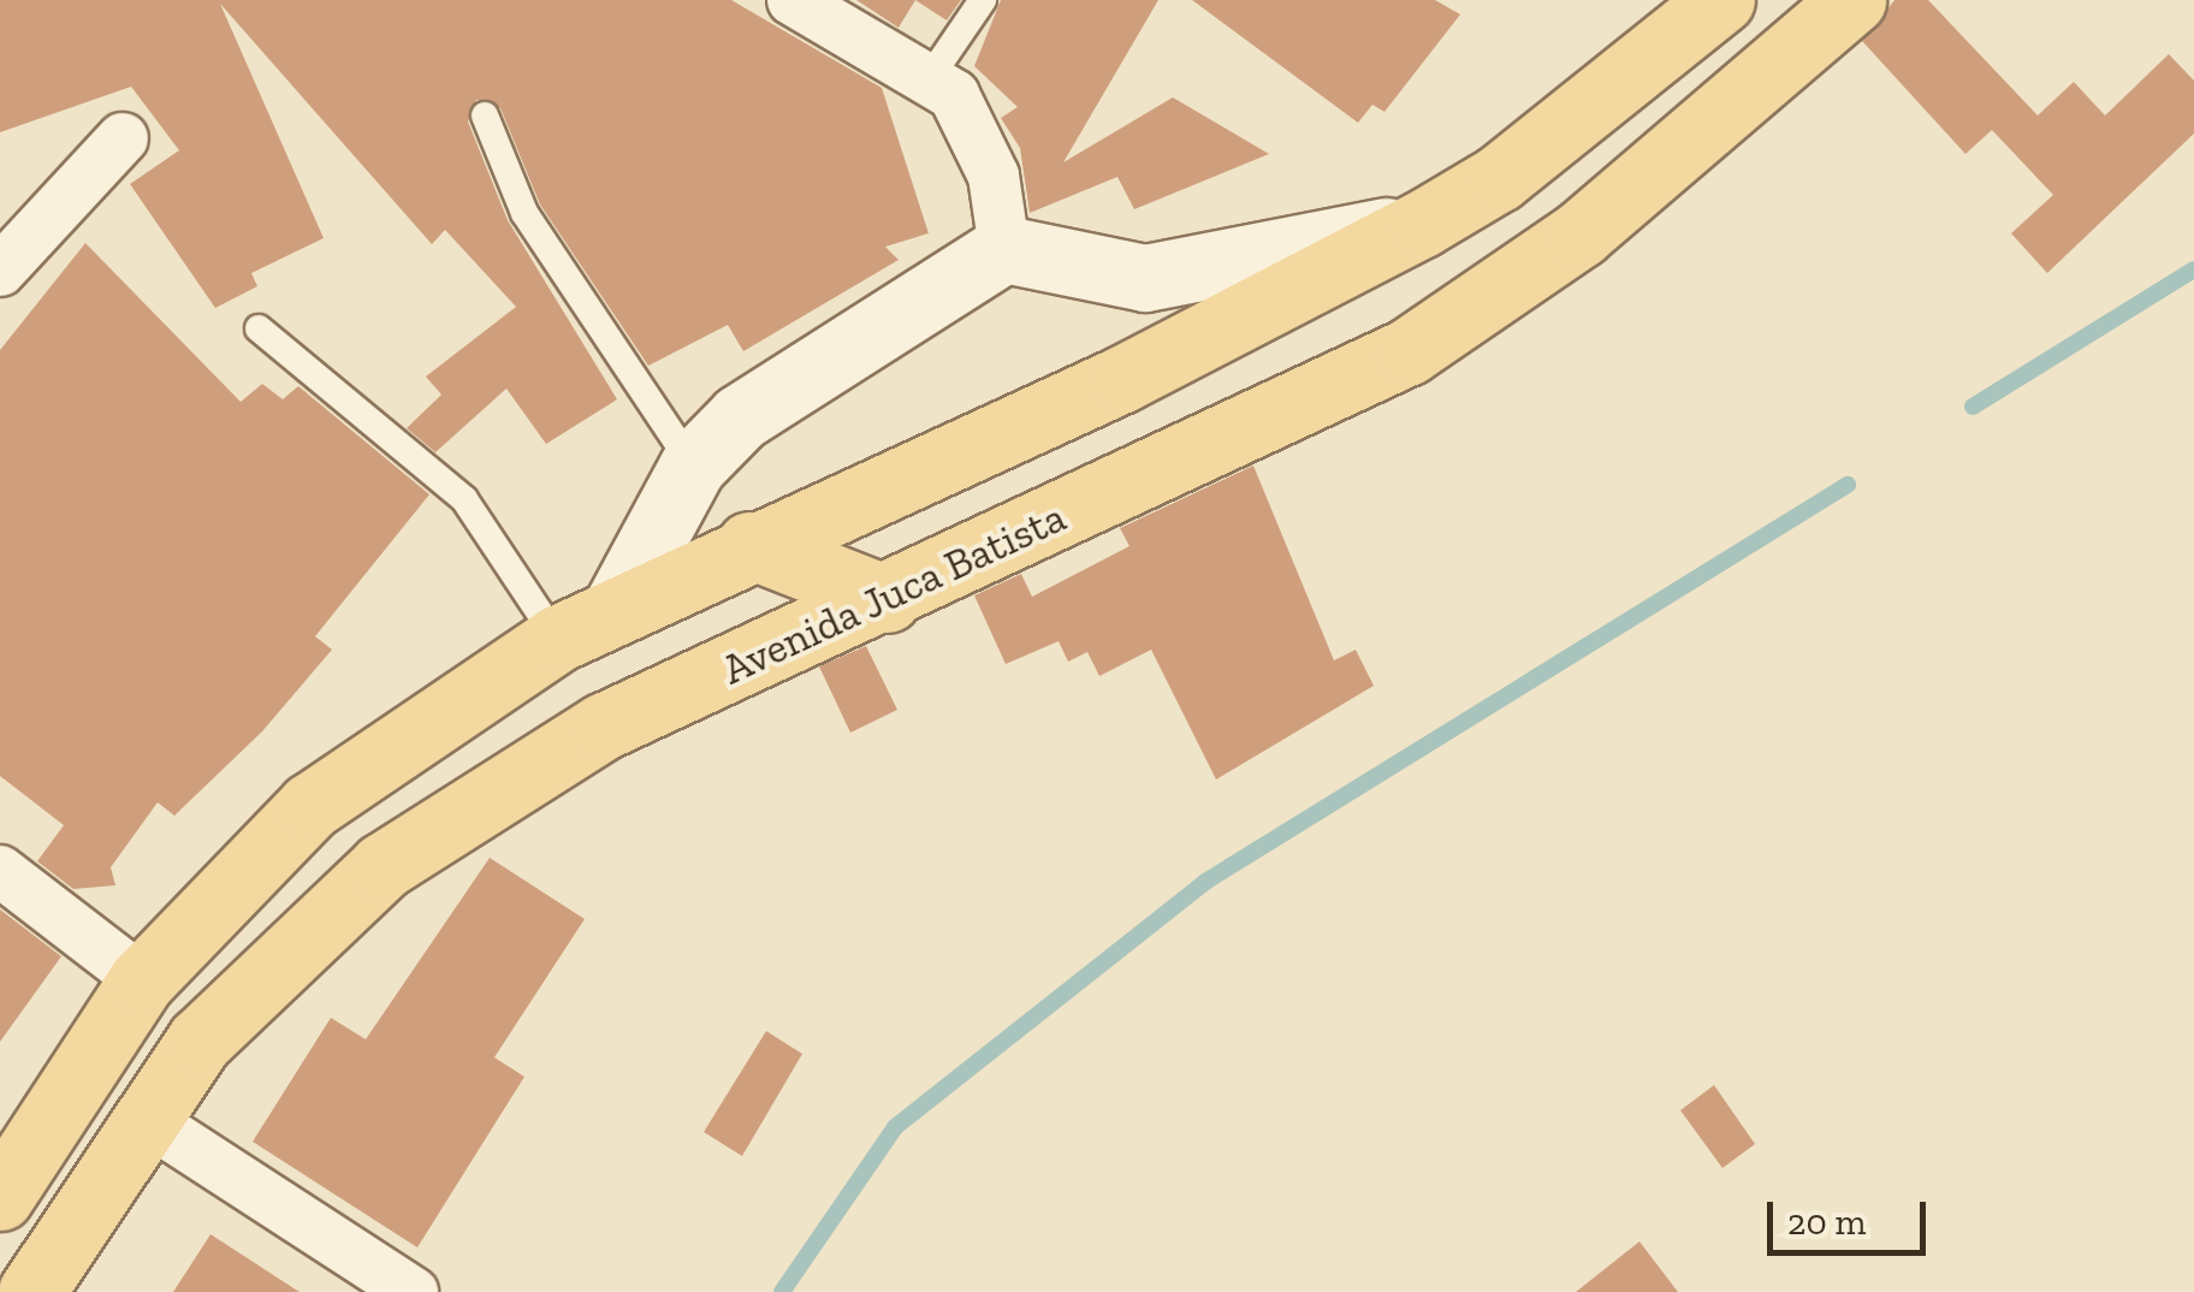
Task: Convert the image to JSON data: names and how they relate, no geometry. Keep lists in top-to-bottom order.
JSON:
{
  "streets": {
    "main road": ["Avenida Juca Batista"]
  },
  "scale_bar": "20 m"
}
